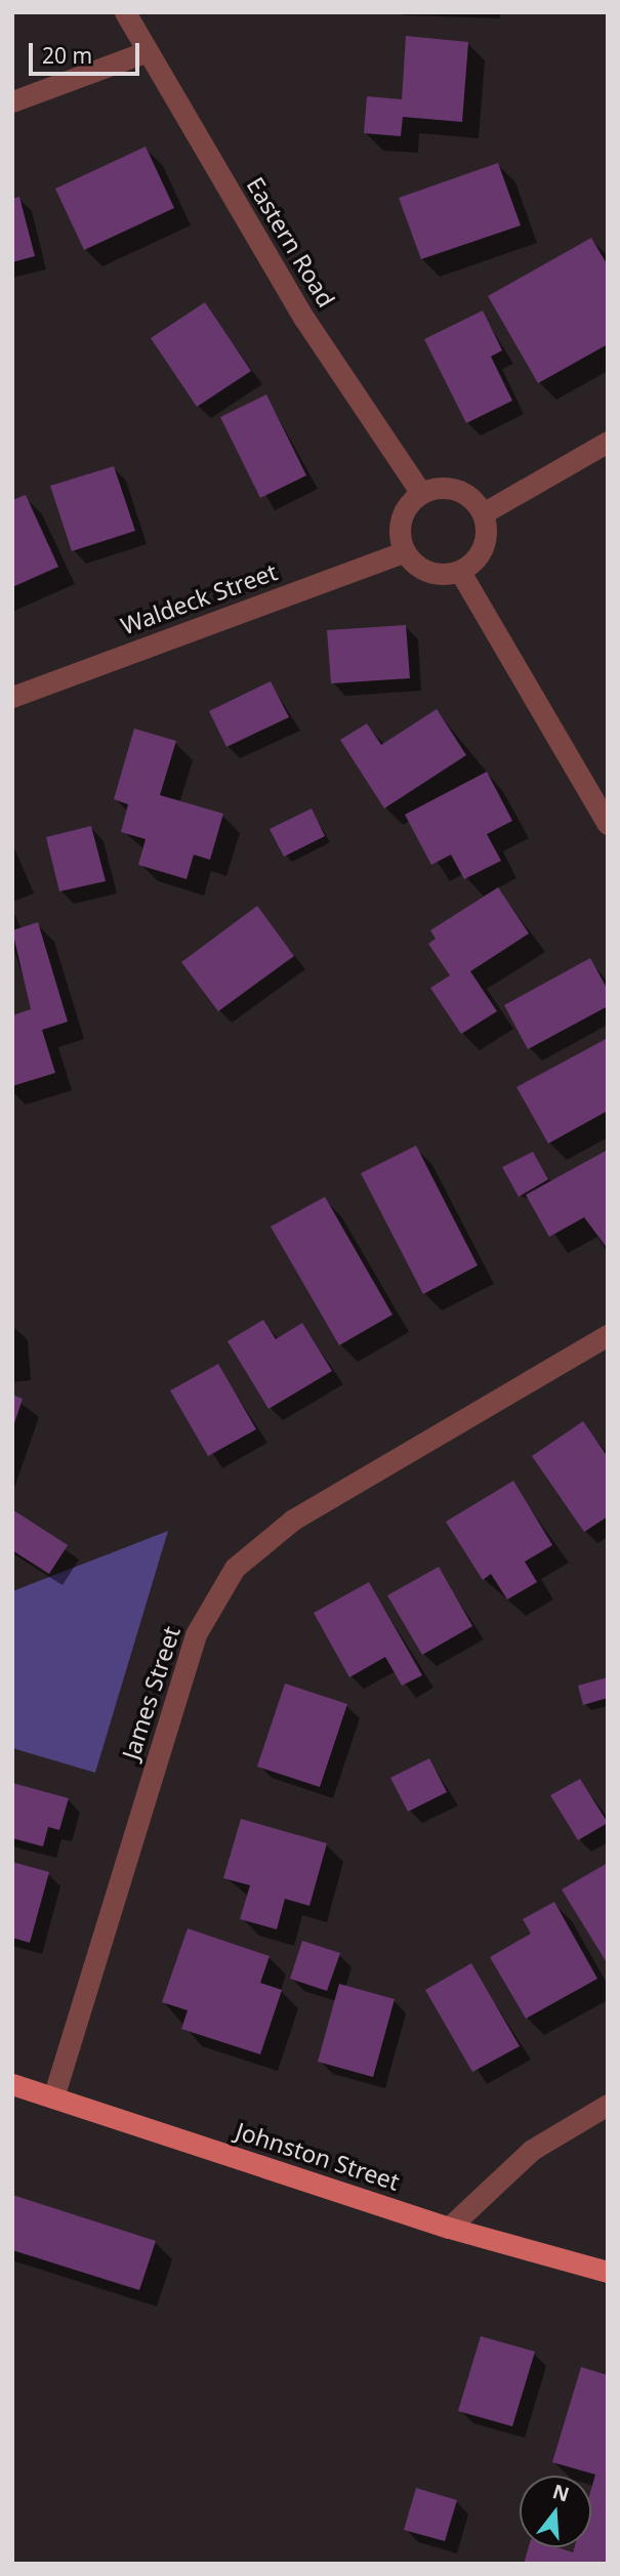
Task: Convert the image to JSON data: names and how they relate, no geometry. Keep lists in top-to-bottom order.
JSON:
{
  "streets": {
    "main road": ["Johnston Street"],
    "street": ["Eastern Road", "Waldeck Street", "James Street"]
  },
  "crossings": [
    ["Eastern Road", "Waldeck Street"],
    ["James Street", "Johnston Street"]
  ],
  "scale_bar": "20 m",
  "north": "top"
}
